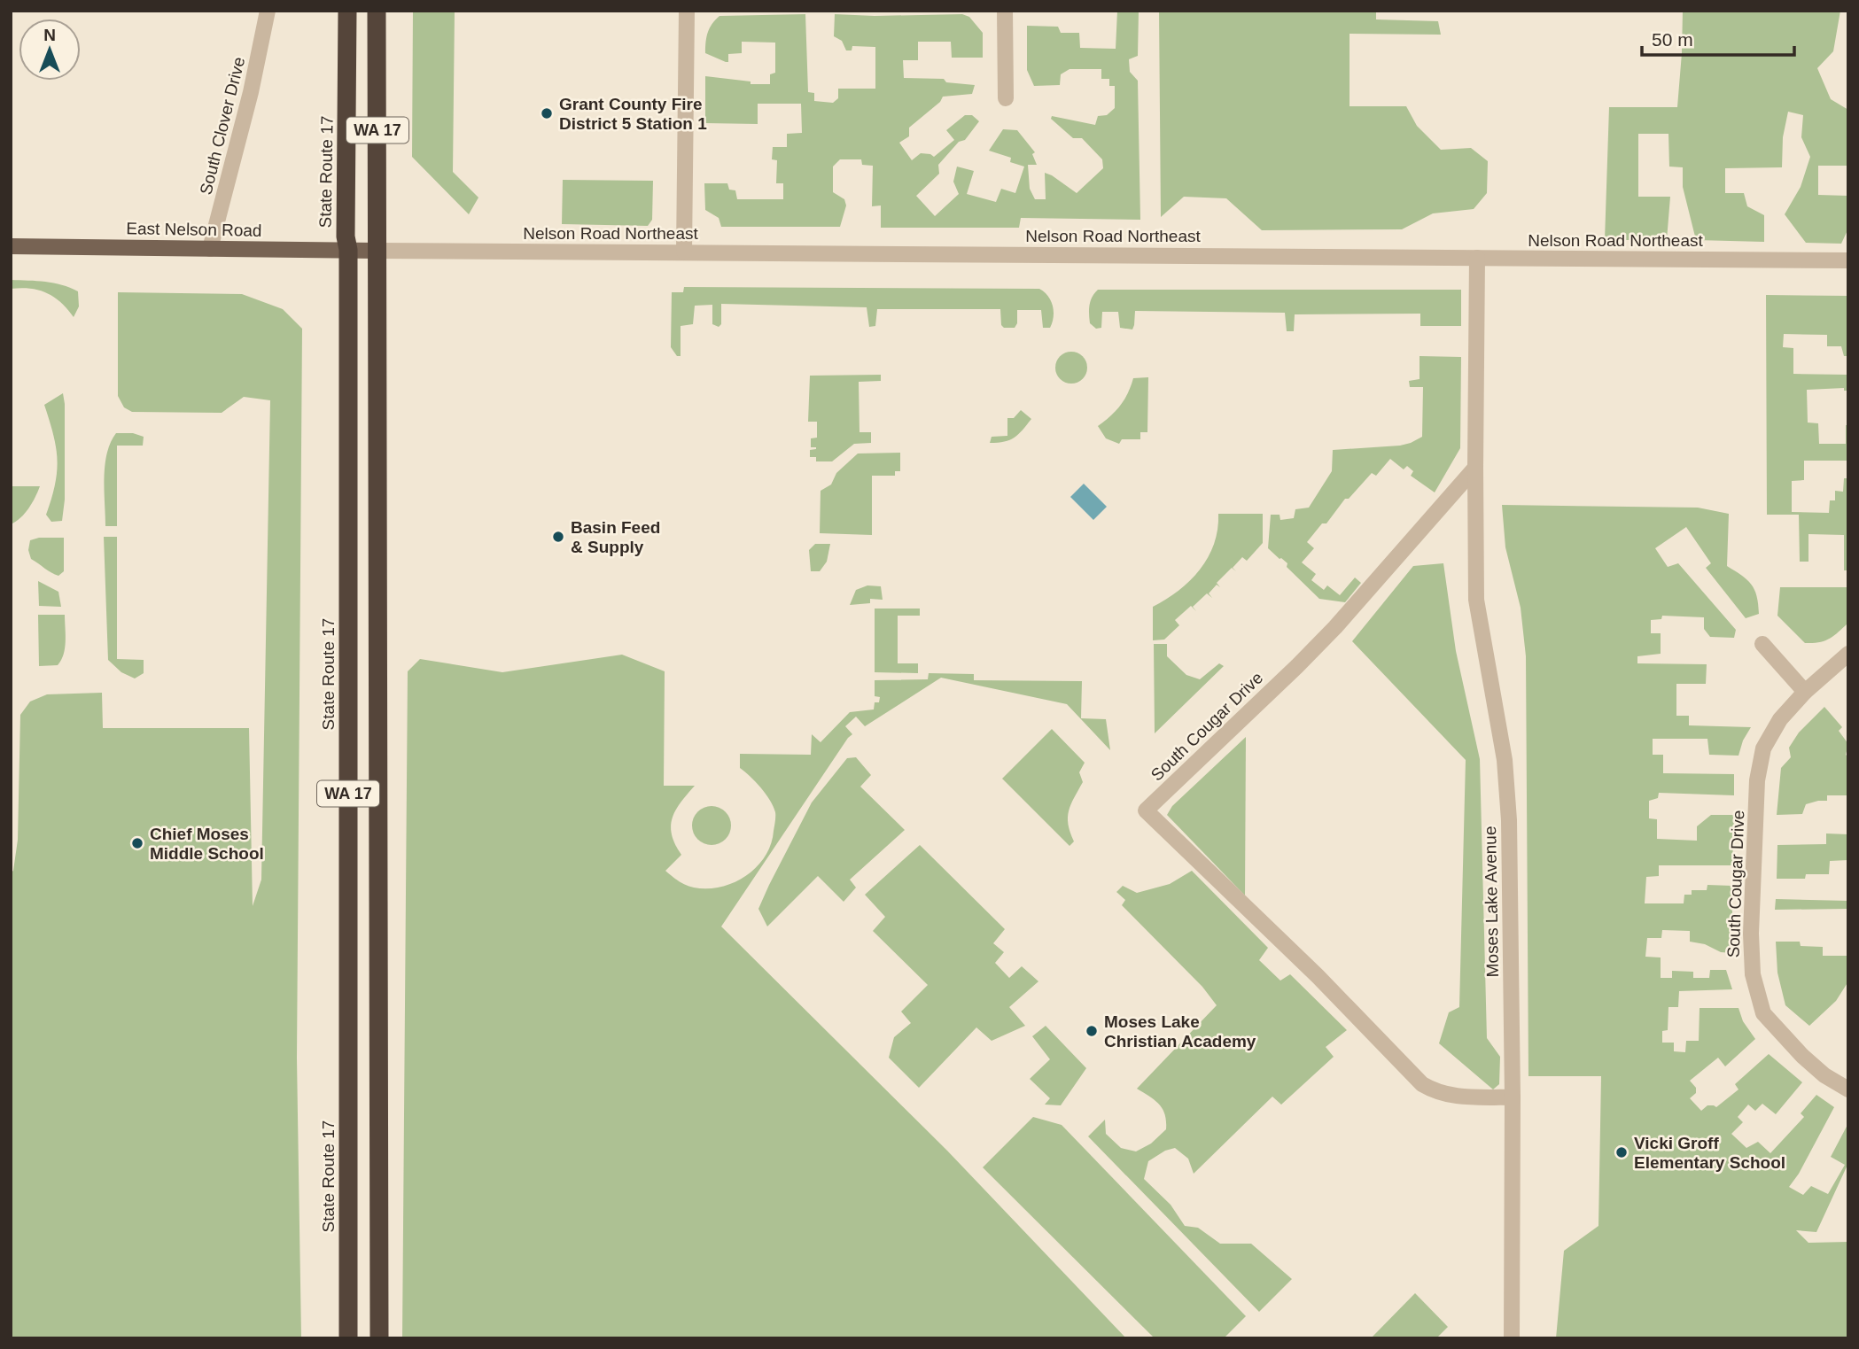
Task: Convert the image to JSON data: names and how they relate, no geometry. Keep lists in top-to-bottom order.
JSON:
{
  "streets": {
    "highway": ["WA 17", "State Route 17"],
    "main road": ["East Nelson Road"],
    "street": [
      "South Clover Drive",
      "Nelson Road Northeast",
      "South Cougar Drive",
      "Moses Lake Avenue"
    ]
  },
  "crossings": [
    ["South Clover Drive", "East Nelson Road"],
    ["WA 17", "East Nelson Road"],
    ["WA 17", "Nelson Road Northeast"],
    ["State Route 17", "East Nelson Road"],
    ["East Nelson Road", "Nelson Road Northeast"],
    ["South Cougar Drive", "Moses Lake Avenue"]
  ],
  "places": [
    "Grant County Fire District 5 Station 1",
    "Basin Feed & Supply",
    "Chief Moses Middle School",
    "Moses Lake Christian Academy",
    "Vicki Groff Elementary School"
  ],
  "scale_bar": "50 m",
  "north": "top"
}
